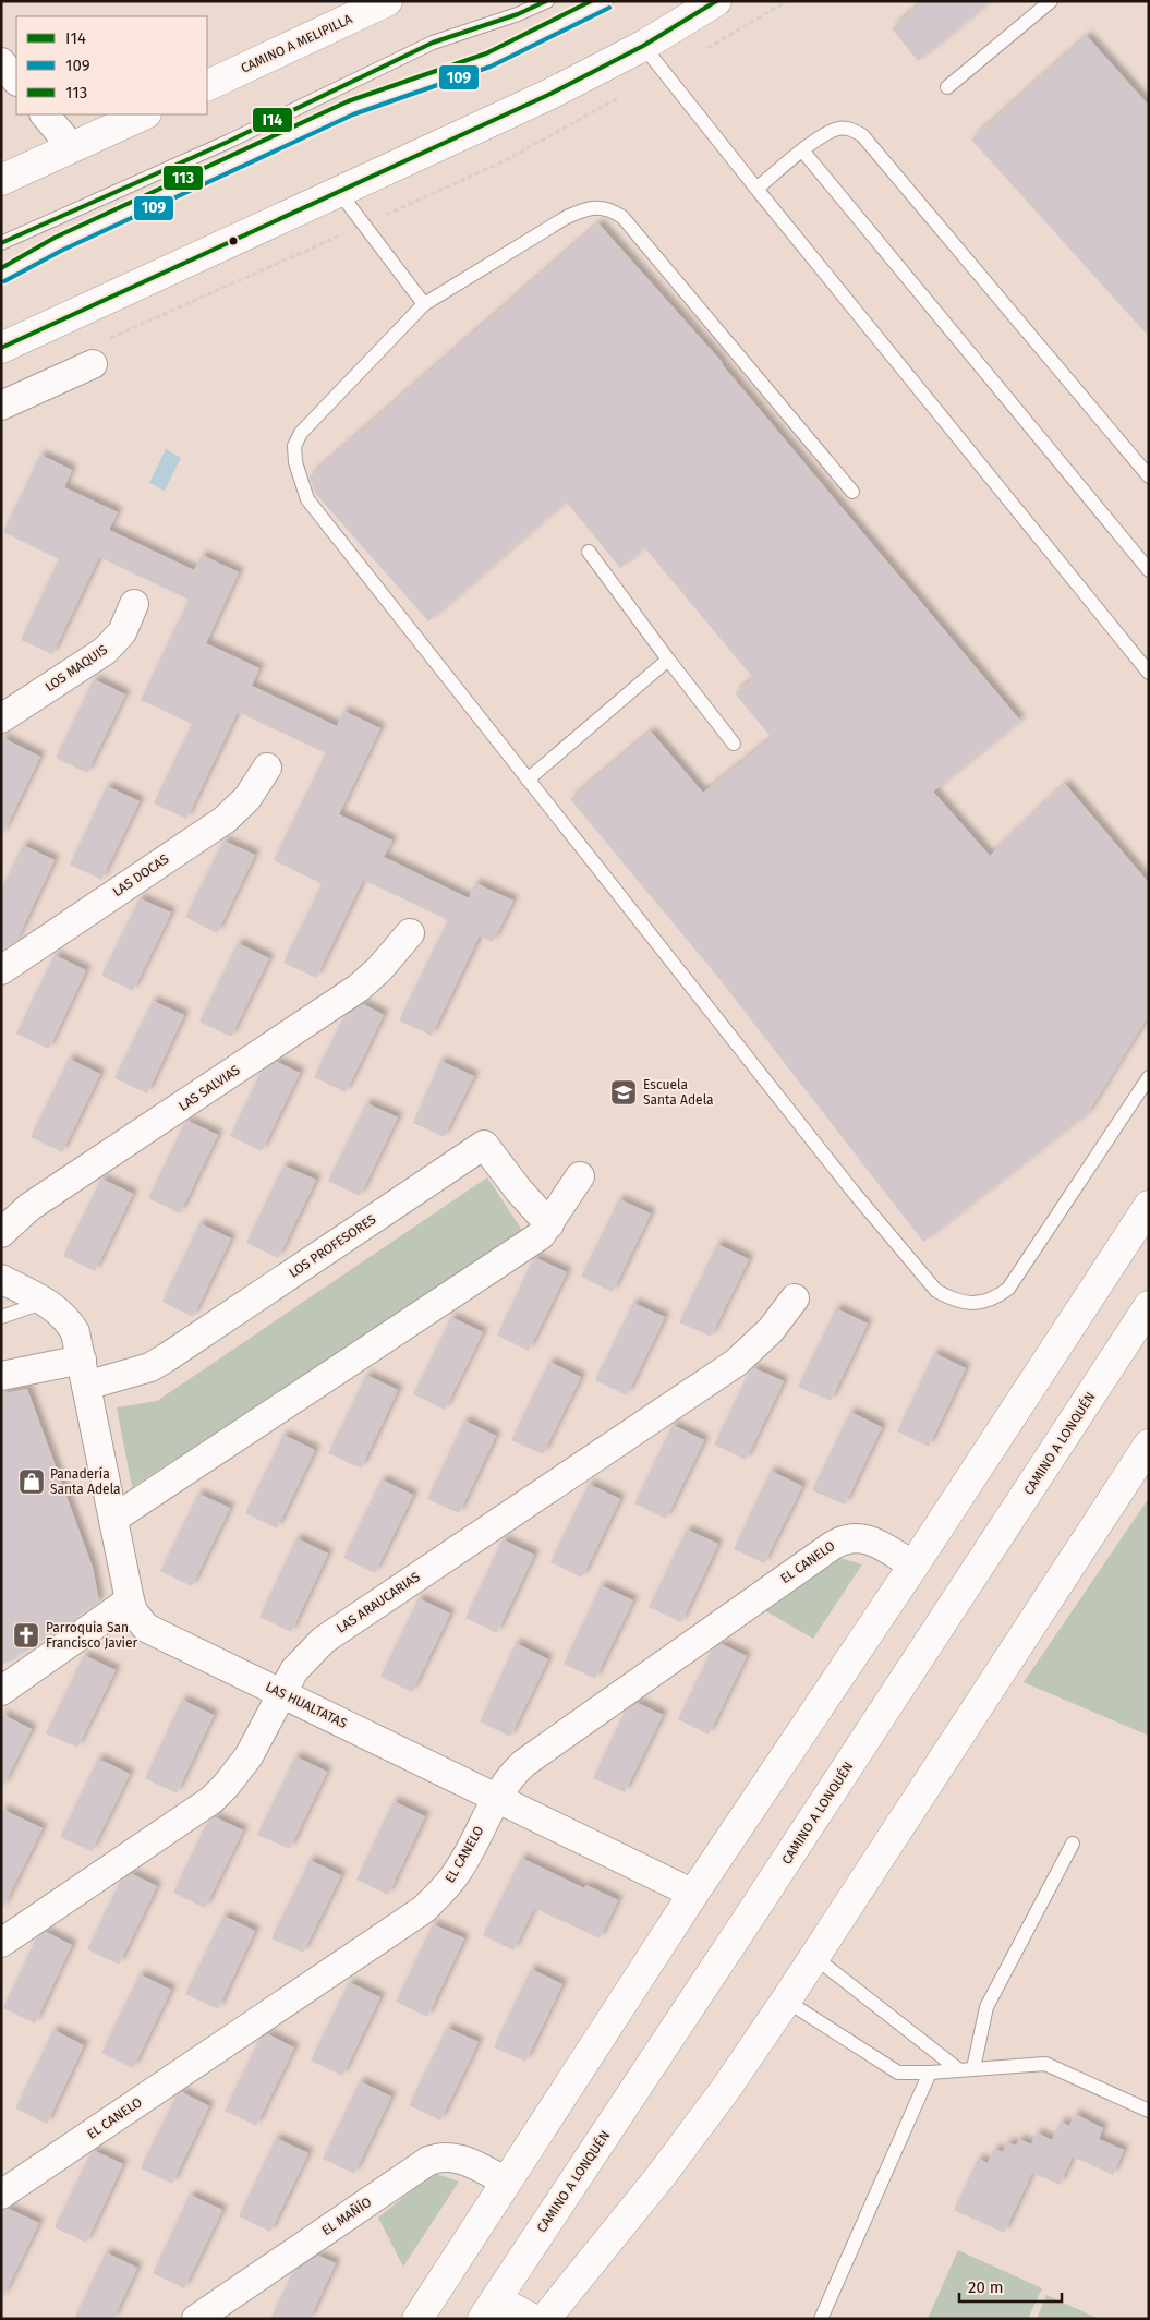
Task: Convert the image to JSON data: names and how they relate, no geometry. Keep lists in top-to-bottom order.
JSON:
{
  "streets": {
    "main road": ["CAMINO A MELIPILLA", "CAMINO A LONQUÉN"],
    "street": [
      "LOS MAQUIS",
      "LAS DOCAS",
      "LAS SALVIAS",
      "LOS PROFESORES",
      "EL CANELO",
      "LAS ARAUCARIAS",
      "LAS HUALTATAS",
      "EL MAÑÍO"
    ]
  },
  "crossings": [
    ["LOS PROFESORES", "LAS HUALTATAS"],
    ["EL CANELO", "LAS HUALTATAS"],
    ["LAS ARAUCARIAS", "LAS HUALTATAS"]
  ],
  "places": {
    "school or university": ["Escuela Santa Adela"],
    "shop": ["Panadería Santa Adela"],
    "church": ["Parroquia San Francisco Javier"]
  },
  "lines": ["transit line I14", "transit line 113", "transit line 109"],
  "legend": ["I14", "109", "113"],
  "scale_bar": "20 m"
}
